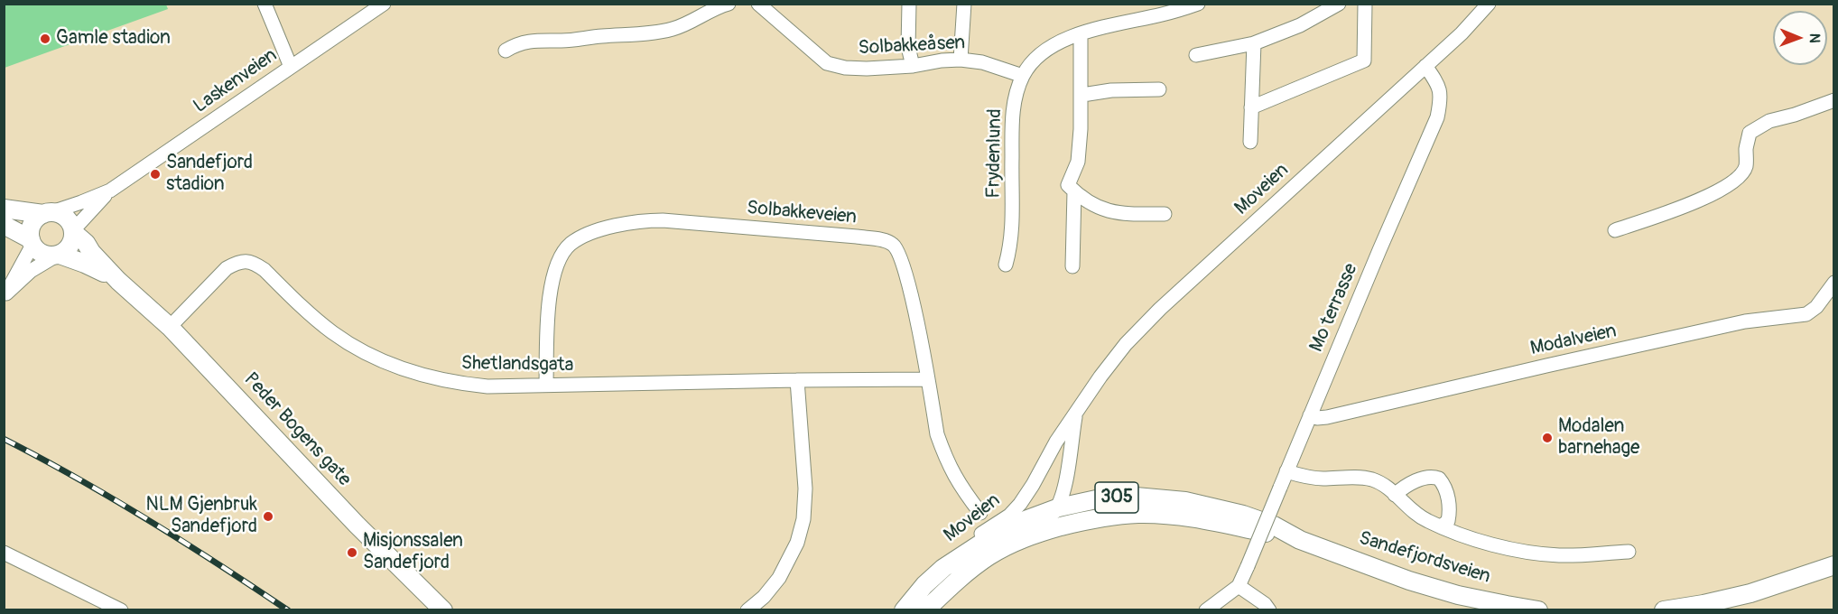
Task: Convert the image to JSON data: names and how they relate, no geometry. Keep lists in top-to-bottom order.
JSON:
{
  "streets": {
    "main road": ["Peder Bogens gate", "305", "Sandefjordsveien"],
    "street": [
      "Solbakkeåsen",
      "Laskenveien",
      "Frydenlund",
      "Moveien",
      "Solbakkeveien",
      "Mo terrasse",
      "Modalveien",
      "Shetlandsgata"
    ]
  },
  "crossings": [
    ["Solbakkeåsen", "Frydenlund"],
    ["Laskenveien", "Peder Bogens gate"],
    ["Moveien", "Mo terrasse"],
    ["Moveien", "Sandefjordsveien"],
    ["Solbakkeveien", "Shetlandsgata"],
    ["Mo terrasse", "Modalveien"],
    ["Shetlandsgata", "Peder Bogens gate"]
  ],
  "places": [
    "Gamle stadion",
    "Sandefjord stadion",
    "Modalen barnehage",
    "NLM Gjenbruk Sandefjord",
    "Misjonssalen Sandefjord"
  ],
  "north": "right"
}
